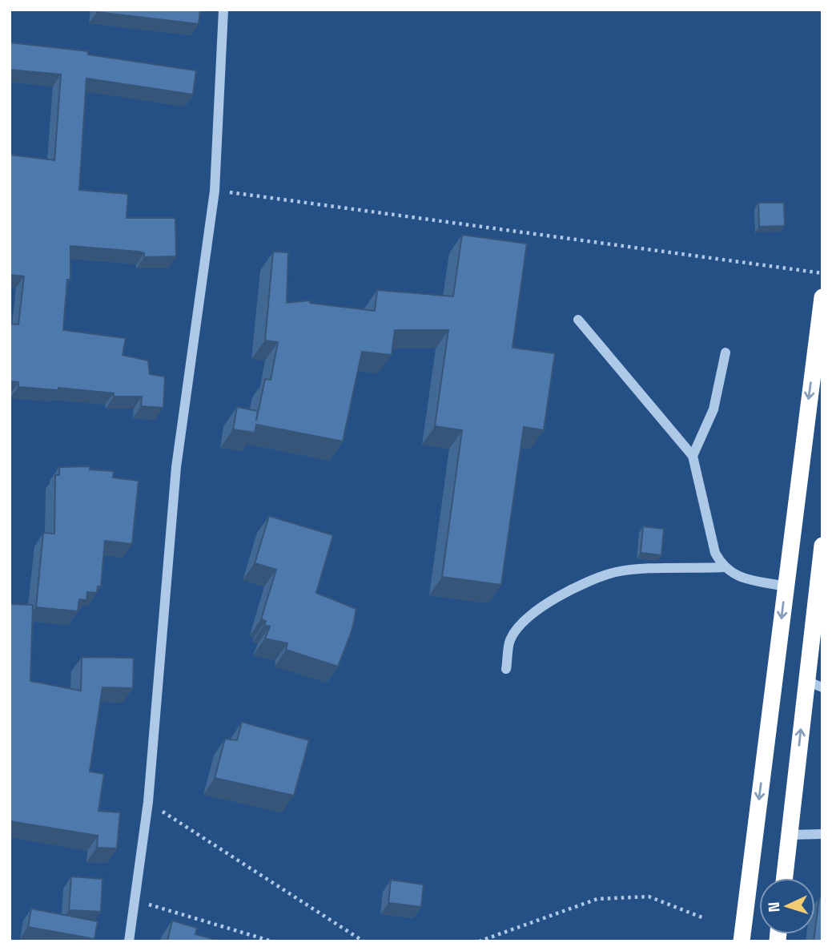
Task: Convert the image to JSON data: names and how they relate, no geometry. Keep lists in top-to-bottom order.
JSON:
{
  "north": "left"
}
